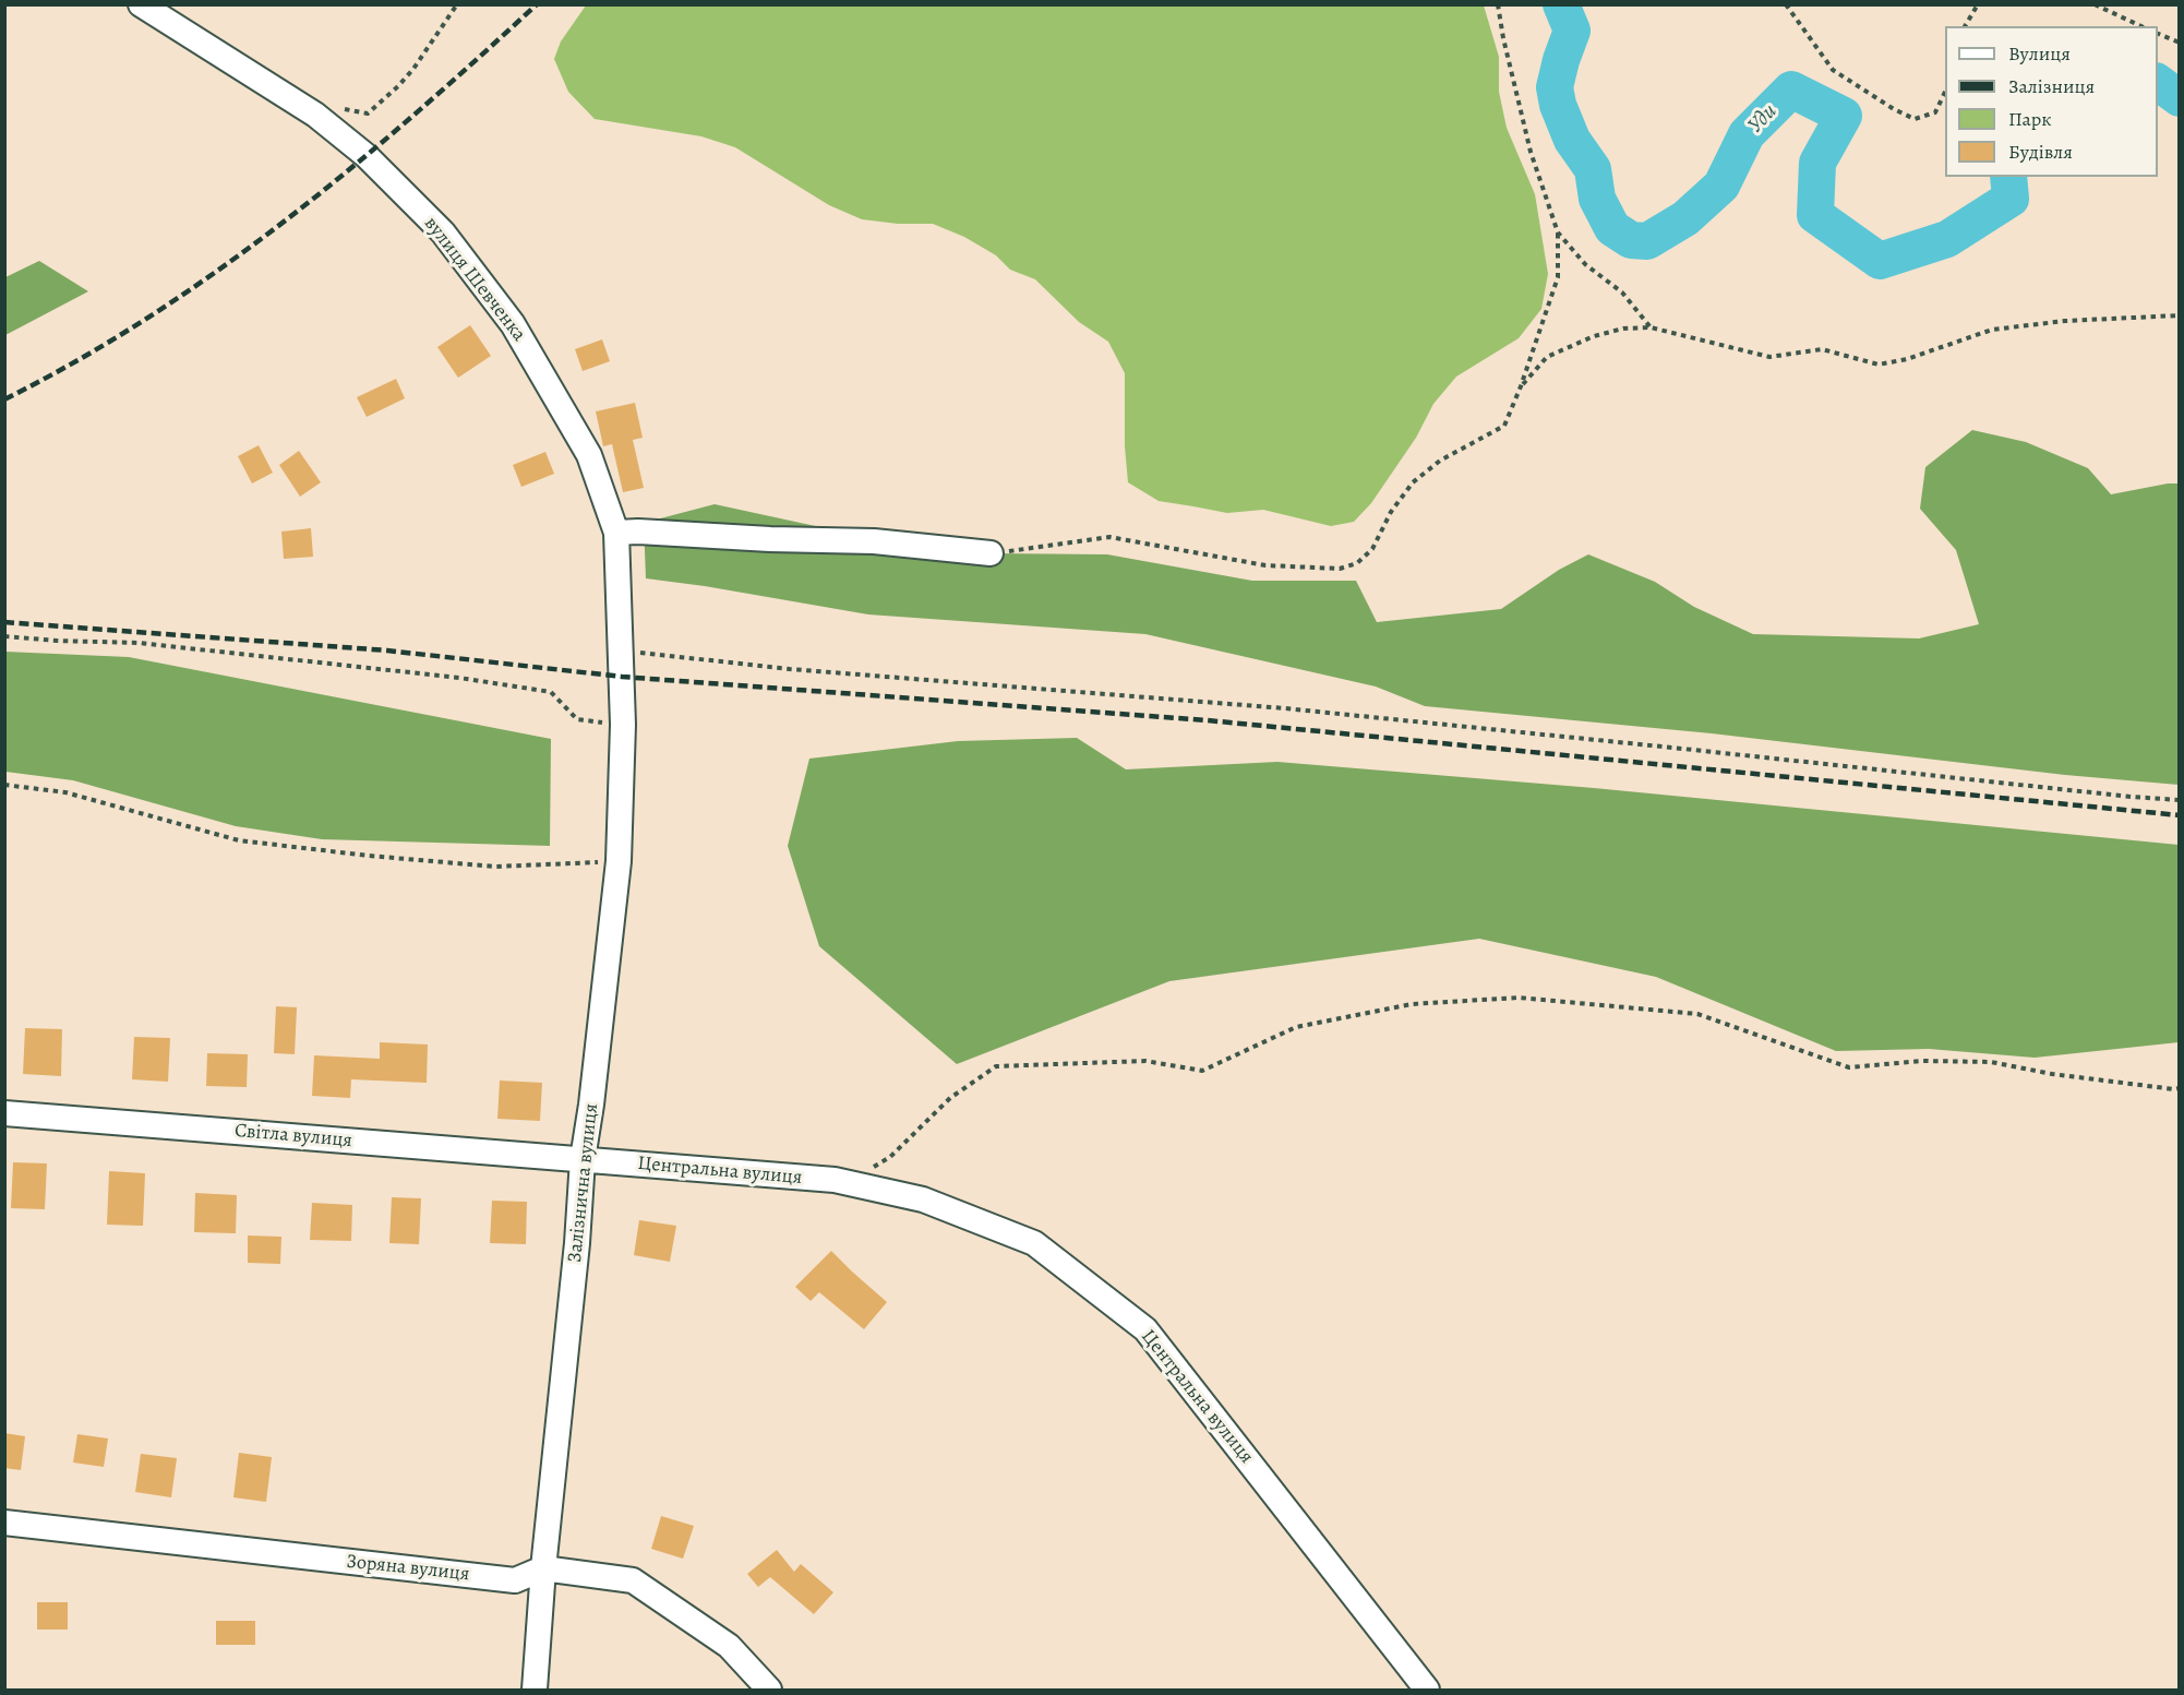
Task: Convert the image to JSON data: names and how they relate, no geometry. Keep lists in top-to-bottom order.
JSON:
{
  "streets": {
    "street": [
      "вулиця Шевченка",
      "Світла вулиця",
      "Центральна вулиця",
      "Залізнична вулиця",
      "Зоряна вулиця"
    ]
  },
  "crossings": [
    ["вулиця Шевченка", "Залізнична вулиця"],
    ["Світла вулиця", "Центральна вулиця"],
    ["Світла вулиця", "Залізнична вулиця"],
    ["Центральна вулиця", "Залізнична вулиця"],
    ["Залізнична вулиця", "Зоряна вулиця"]
  ],
  "water": ["Уди"],
  "legend": [
    "Вулиця",
    "Залізниця",
    "Парк",
    "Будівля"
  ]
}
